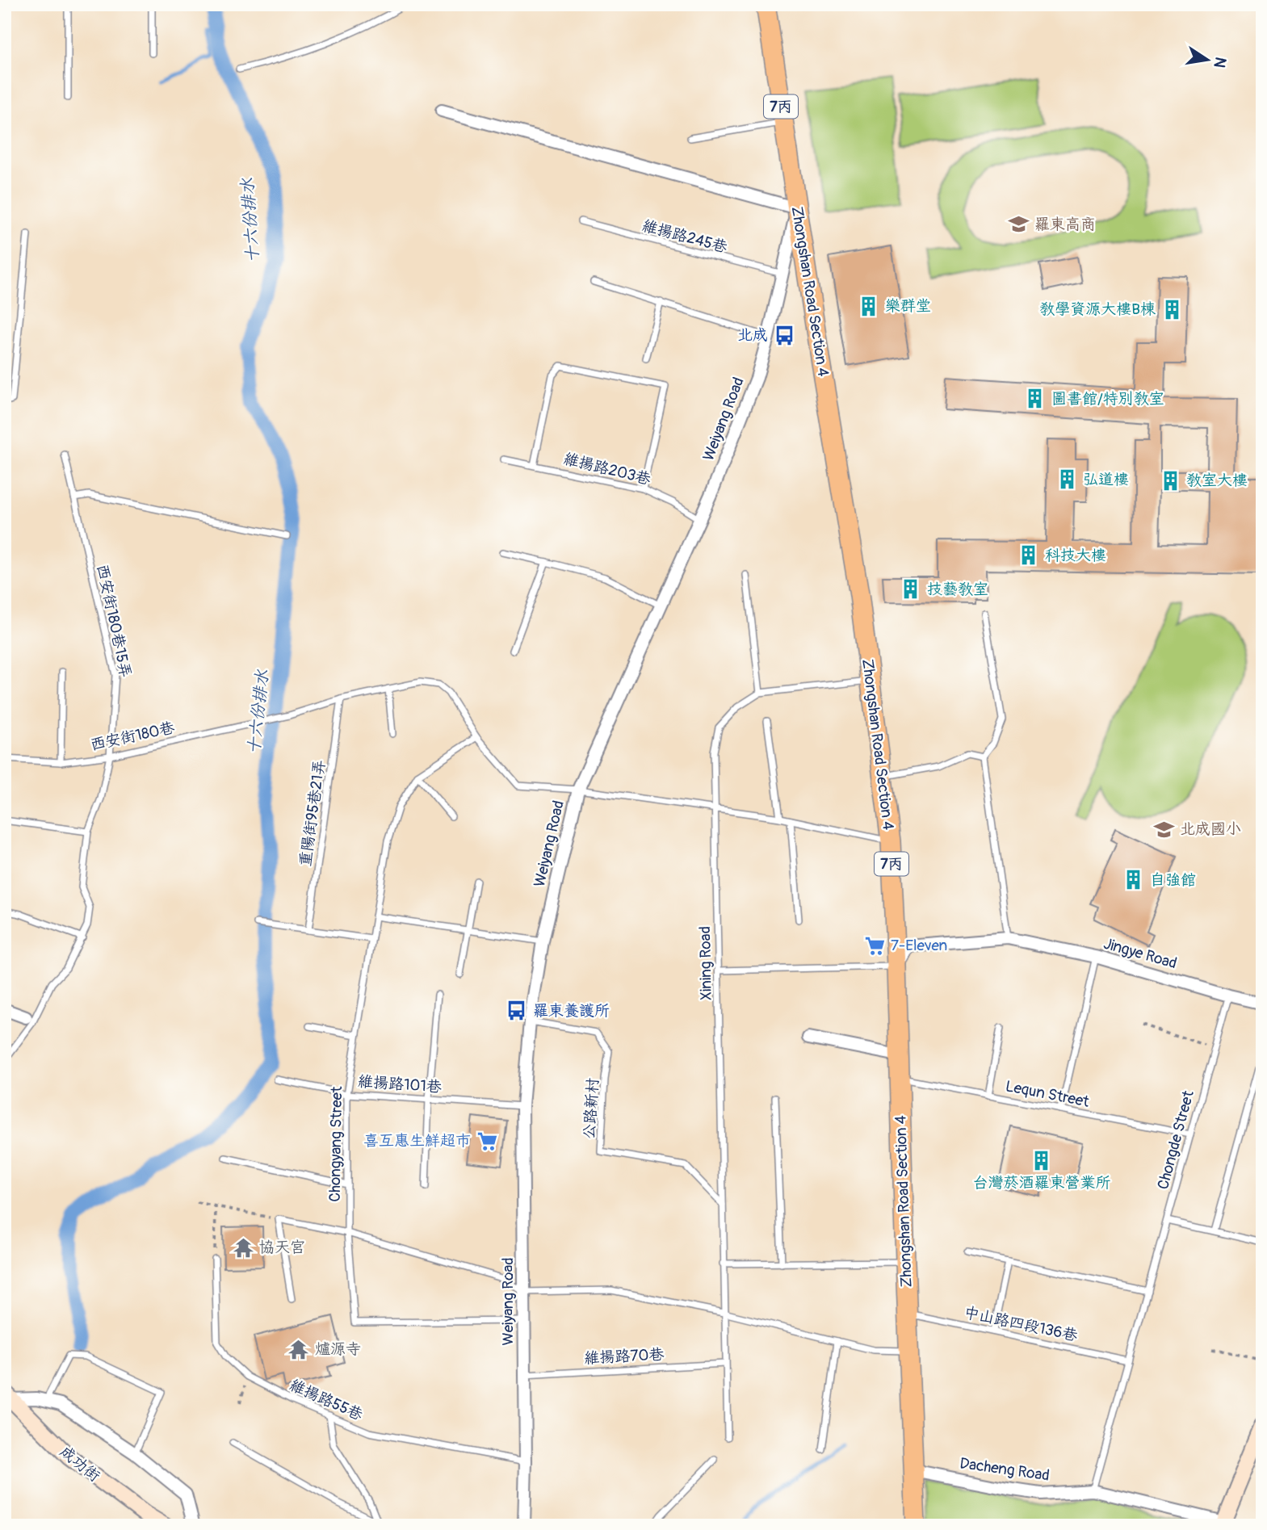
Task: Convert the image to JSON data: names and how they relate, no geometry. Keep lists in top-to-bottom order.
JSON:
{
  "streets": {
    "main road": ["7丙", "Zhongshan Road Section 4"],
    "street": [
      "Weiyang Road",
      "Jingye Road",
      "成功街",
      "Dacheng Road"
    ],
    "lane": [
      "維揚路245巷",
      "維揚路203巷",
      "西安街180巷15弄",
      "西安街180巷",
      "重陽街95巷21弄",
      "Xining Road",
      "維揚路101巷",
      "Lequn Street",
      "公路新村",
      "Chongde Street",
      "Chongyang Street",
      "中山路四段136巷",
      "維揚路70巷",
      "維揚路55巷"
    ]
  },
  "crossings": [
    ["維揚路245巷", "Weiyang Road"],
    ["Zhongshan Road Section 4", "Weiyang Road"],
    ["Zhongshan Road Section 4", "Jingye Road"],
    ["Zhongshan Road Section 4", "Xining Road"],
    ["Zhongshan Road Section 4", "Lequn Street"],
    ["Zhongshan Road Section 4", "中山路四段136巷"],
    ["Zhongshan Road Section 4", "Dacheng Road"],
    ["Weiyang Road", "維揚路203巷"],
    ["Weiyang Road", "維揚路101巷"],
    ["Weiyang Road", "公路新村"],
    ["Weiyang Road", "Chongyang Street"],
    ["Weiyang Road", "維揚路70巷"],
    ["Weiyang Road", "維揚路55巷"],
    ["西安街180巷15弄", "西安街180巷"],
    ["西安街180巷", "重陽街95巷21弄"],
    ["西安街180巷", "Chongyang Street"],
    ["Jingye Road", "Chongde Street"],
    ["Xining Road", "公路新村"],
    ["Xining Road", "維揚路70巷"],
    ["維揚路101巷", "Chongyang Street"],
    ["Lequn Street", "Chongde Street"],
    ["Chongde Street", "中山路四段136巷"],
    ["Chongde Street", "Dacheng Road"]
  ],
  "water": ["十六份排水"],
  "places": {
    "school or university": ["羅東高商", "北成國小"],
    "building": [
      "樂群堂",
      "教學資源大樓B棟",
      "圖書館/特別教室",
      "弘道樓",
      "教室大樓",
      "科技大樓",
      "技藝教室",
      "自強館",
      "台灣菸酒羅東營業所"
    ],
    "bus stop": ["北成", "羅東養護所"],
    "supermarket": ["7-Eleven", "喜互惠生鮮超市"],
    "temple": ["協天宮", "爐源寺"]
  },
  "north": "right"
}
